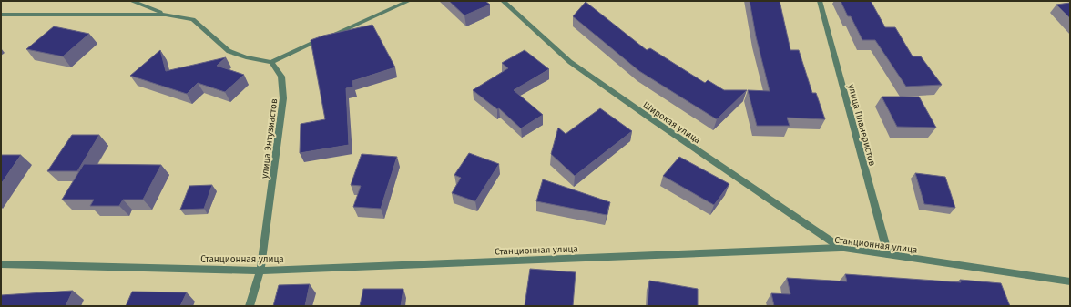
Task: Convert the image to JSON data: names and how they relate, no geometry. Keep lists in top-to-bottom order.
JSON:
{
  "streets": {
    "street": [
      "Широкая улица",
      "улица Планеристов",
      "улица Энтузиастов",
      "Станционная улица"
    ]
  },
  "crossings": [
    ["Широкая улица", "Станционная улица"],
    ["улица Планеристов", "Станционная улица"],
    ["улица Энтузиастов", "Станционная улица"]
  ]
}
